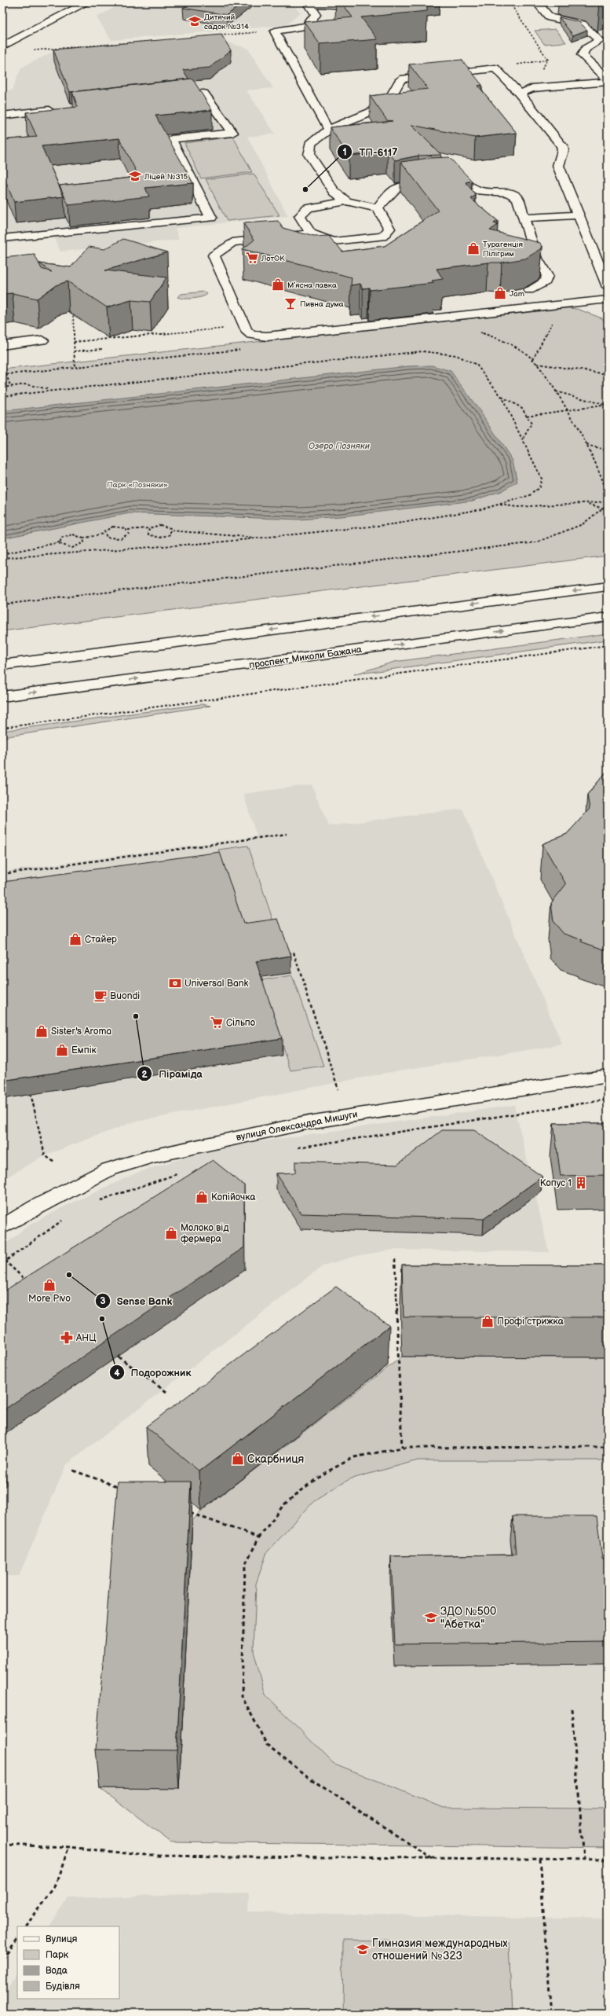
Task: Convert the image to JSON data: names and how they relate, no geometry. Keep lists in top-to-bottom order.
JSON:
{
  "streets": {
    "main road": ["проспект Миколи Бажана", "вулиця Олександра Мишуги"]
  },
  "water": ["Озеро Позняки"],
  "parks": ["Парк «Позняки»"],
  "places": {
    "school or university": [
      "Дитячий садок №314",
      "Ліцей №315",
      "ЗДО №500 \"Абетка\"",
      "Гимназия международных отношений №323"
    ],
    "other": [
      "ТП-6117",
      "Піраміда",
      "Sense Bank",
      "Подорожник"
    ],
    "shop": [
      "Турагенція Пілігрим",
      "М’ясна лавка",
      "Jam",
      "Стайер",
      "Sister's Aroma",
      "Емпік",
      "Копійочка",
      "Молоко від фермера",
      "More Pivo",
      "Профі стрижка",
      "Скарбниця"
    ],
    "supermarket": ["ЛотОК", "Сільпо"],
    "bar": ["Пивна дума"],
    "bank": ["Universal Bank"],
    "cafe": ["Buondi"],
    "building": ["Копус 1"],
    "pharmacy": ["АНЦ"]
  },
  "legend": [
    "Вулиця",
    "Парк",
    "Вода",
    "Будівля"
  ]
}
